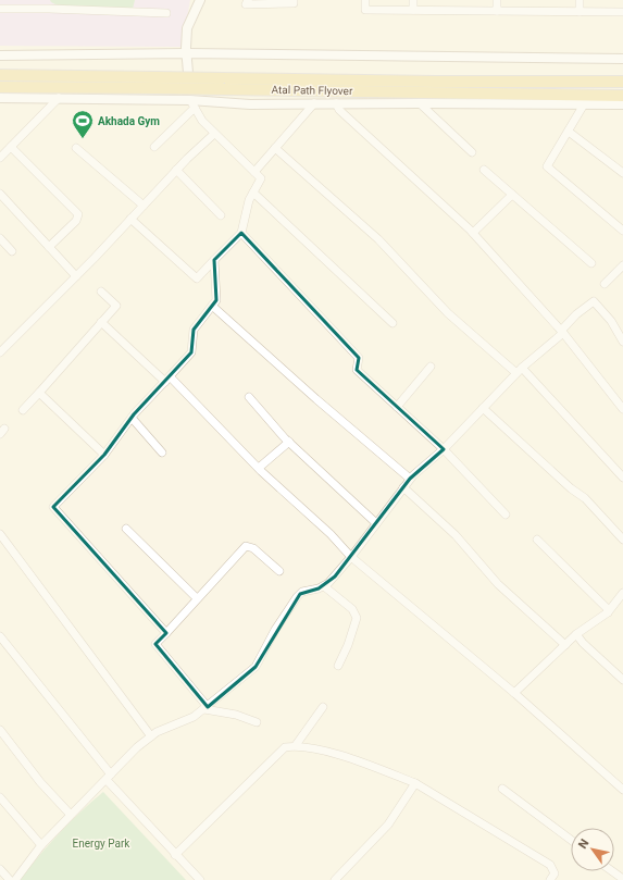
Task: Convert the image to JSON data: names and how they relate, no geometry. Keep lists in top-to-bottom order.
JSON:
{
  "streets": {
    "main road": ["Atal Path Flyover"]
  },
  "parks": ["Energy Park"],
  "places": {
    "sports": ["Akhada Gym"]
  },
  "north": "top left"
}
